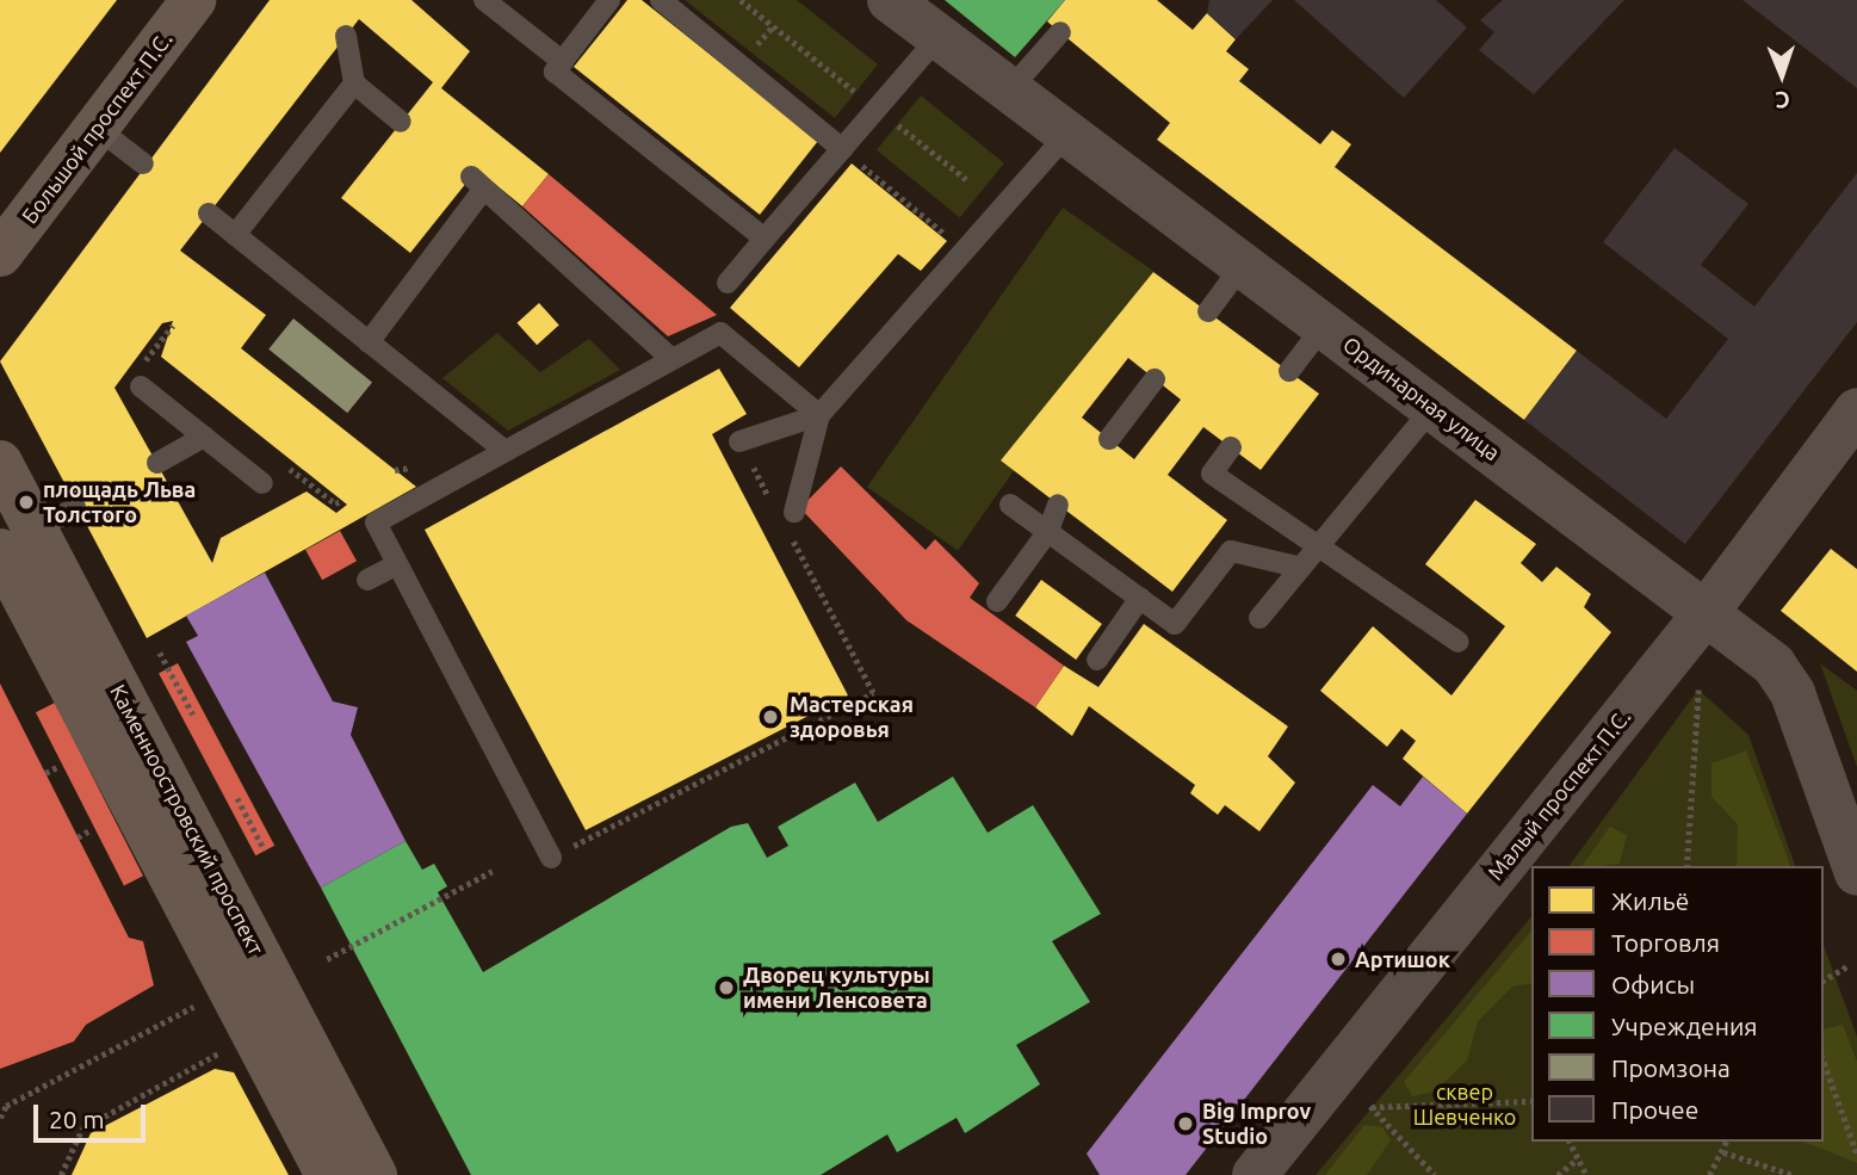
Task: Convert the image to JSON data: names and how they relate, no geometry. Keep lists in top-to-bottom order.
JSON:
{
  "streets": {
    "main road": ["Большой проспект П.С.", "Каменноостровский проспект"],
    "street": ["Ординарная улица", "Малый проспект П.С."]
  },
  "crossings": [
    ["Ординарная улица", "Малый проспект П.С."]
  ],
  "parks": ["сквер Шевченко"],
  "places": [
    "площадь Льва Толстого",
    "Мастерская здоровья",
    "Артишок",
    "Дворец культуры имени Ленсовета",
    "Big Improv Studio"
  ],
  "legend": [
    "Жильё",
    "Торговля",
    "Офисы",
    "Учреждения",
    "Промзона",
    "Прочее"
  ],
  "scale_bar": "20 m",
  "north": "bottom"
}
